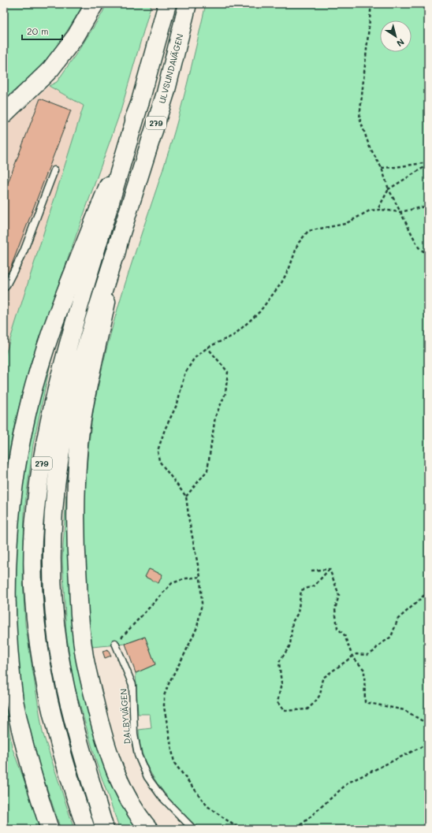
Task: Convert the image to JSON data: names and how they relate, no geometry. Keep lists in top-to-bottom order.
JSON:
{
  "streets": {
    "main road": ["ULVSUNDAVÄGEN", "279"],
    "lane": ["DALBYVÄGEN"]
  },
  "crossings": [
    ["ULVSUNDAVÄGEN", "279"]
  ],
  "scale_bar": "20 m",
  "north": "bottom right"
}
